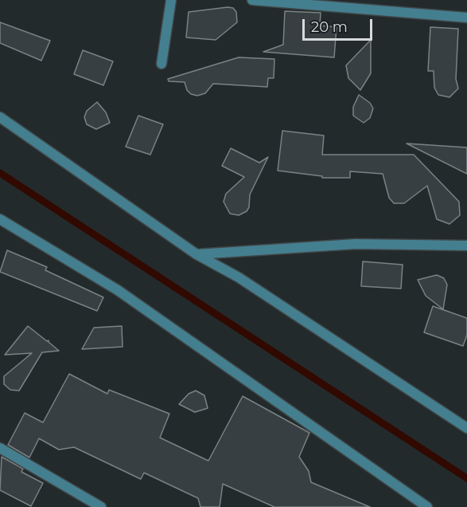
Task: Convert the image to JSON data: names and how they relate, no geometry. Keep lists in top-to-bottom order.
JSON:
{
  "scale_bar": "20 m"
}
